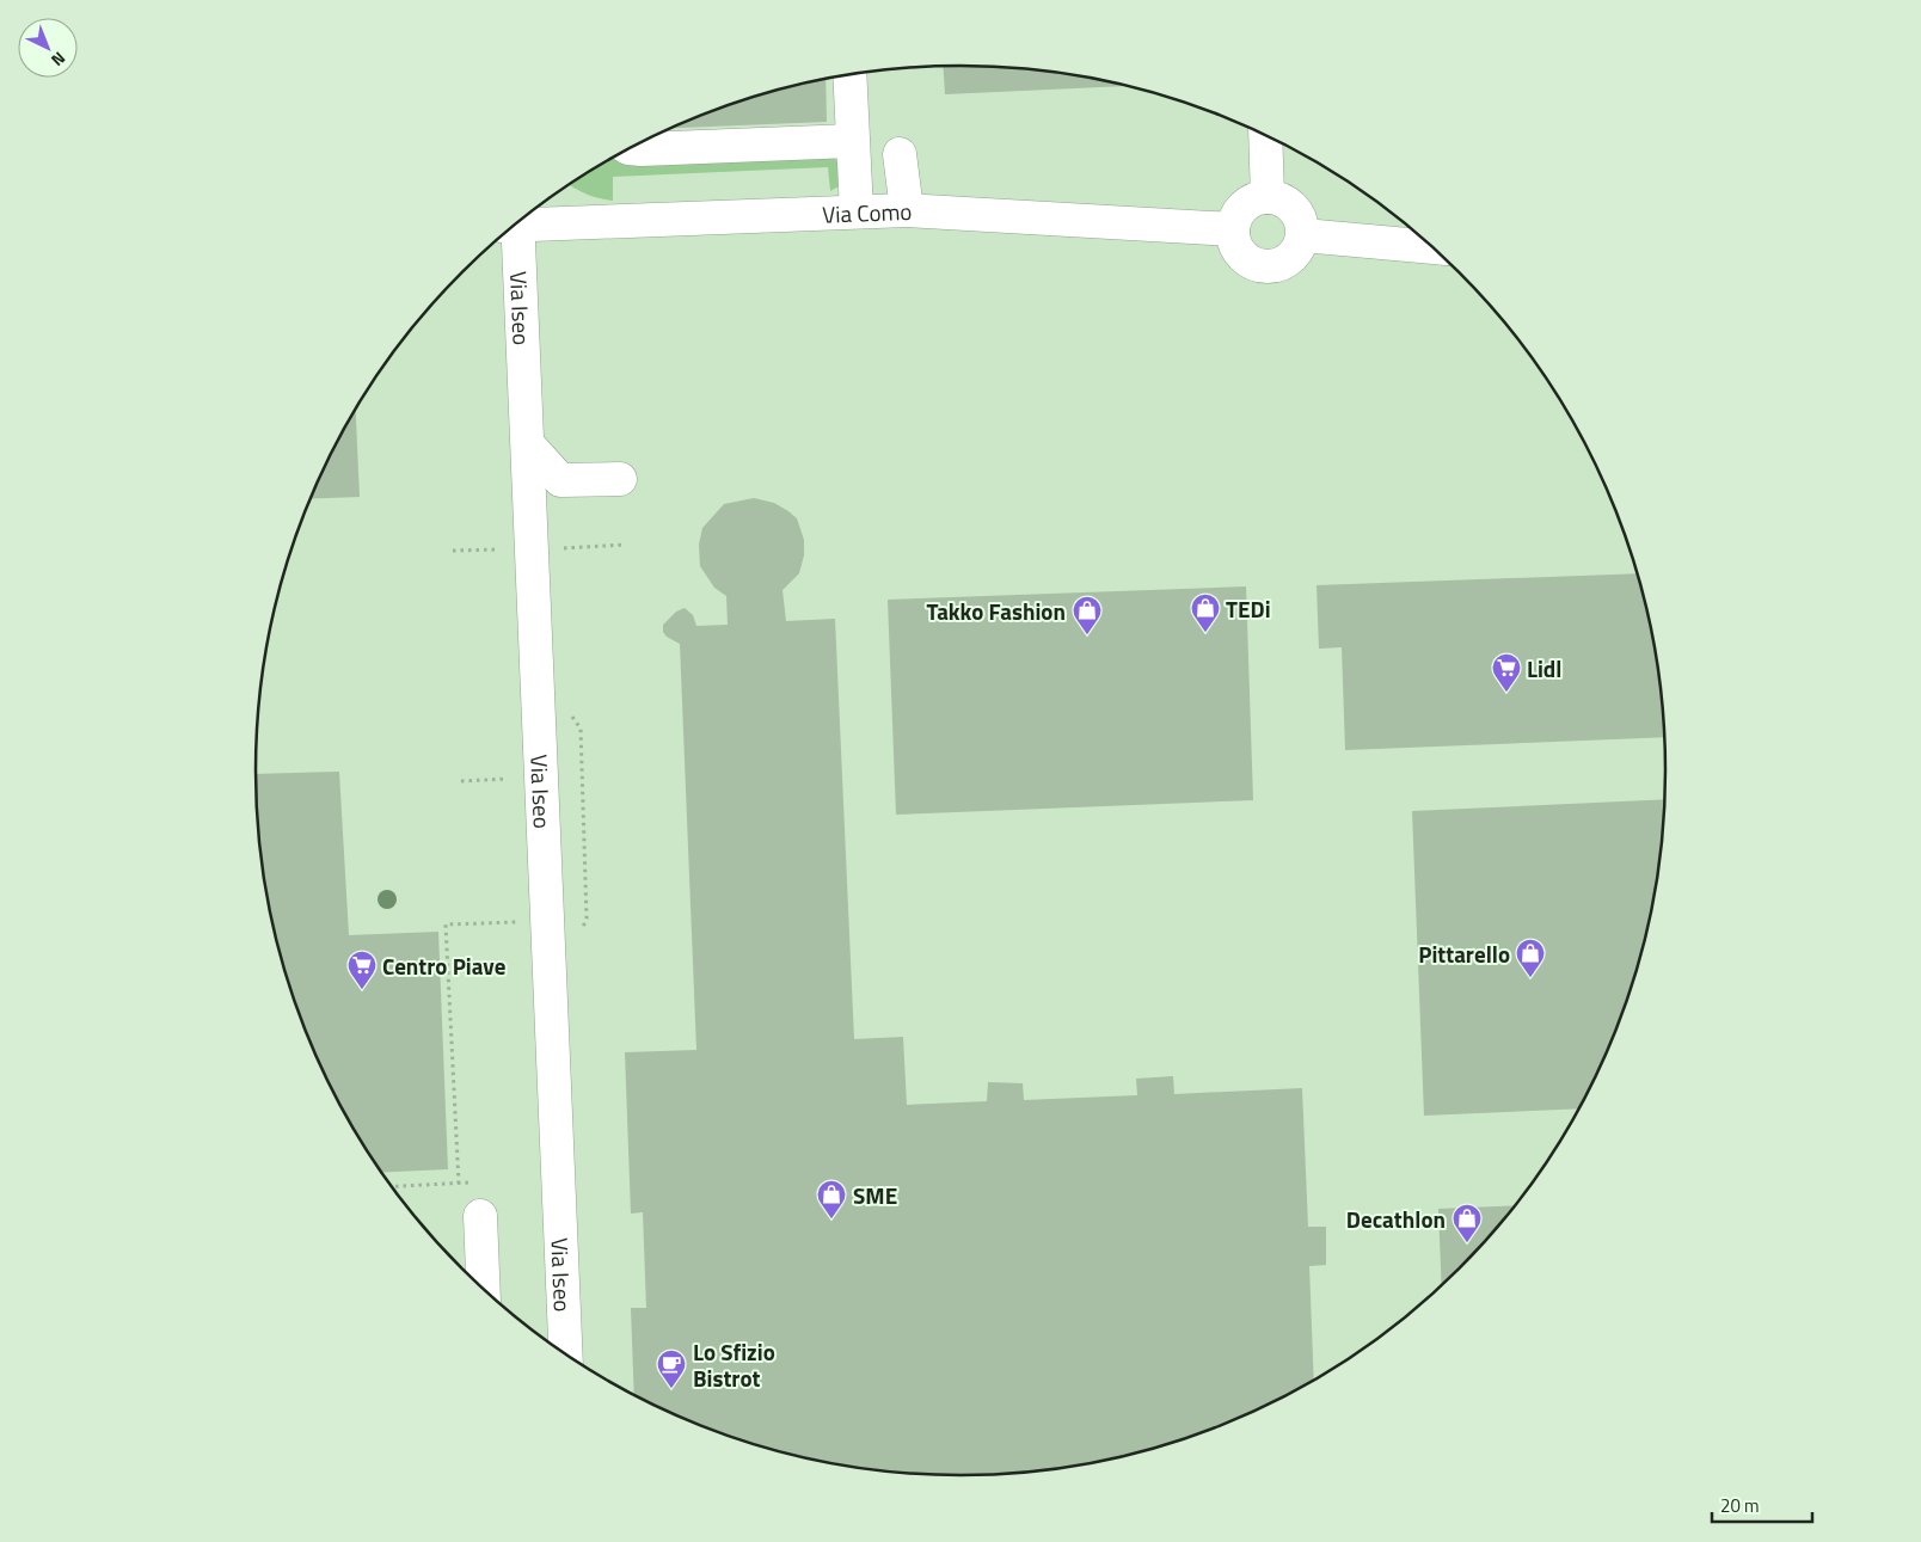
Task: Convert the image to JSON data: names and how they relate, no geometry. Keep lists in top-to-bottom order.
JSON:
{
  "streets": {
    "street": ["Via Como", "Via Iseo"]
  },
  "places": {
    "shop": [
      "TEDi",
      "Takko Fashion",
      "Pittarello",
      "SME",
      "Decathlon"
    ],
    "supermarket": ["Lidl", "Centro Piave"],
    "cafe": ["Lo Sfizio Bistrot"]
  },
  "scale_bar": "20 m",
  "north": "bottom right"
}
